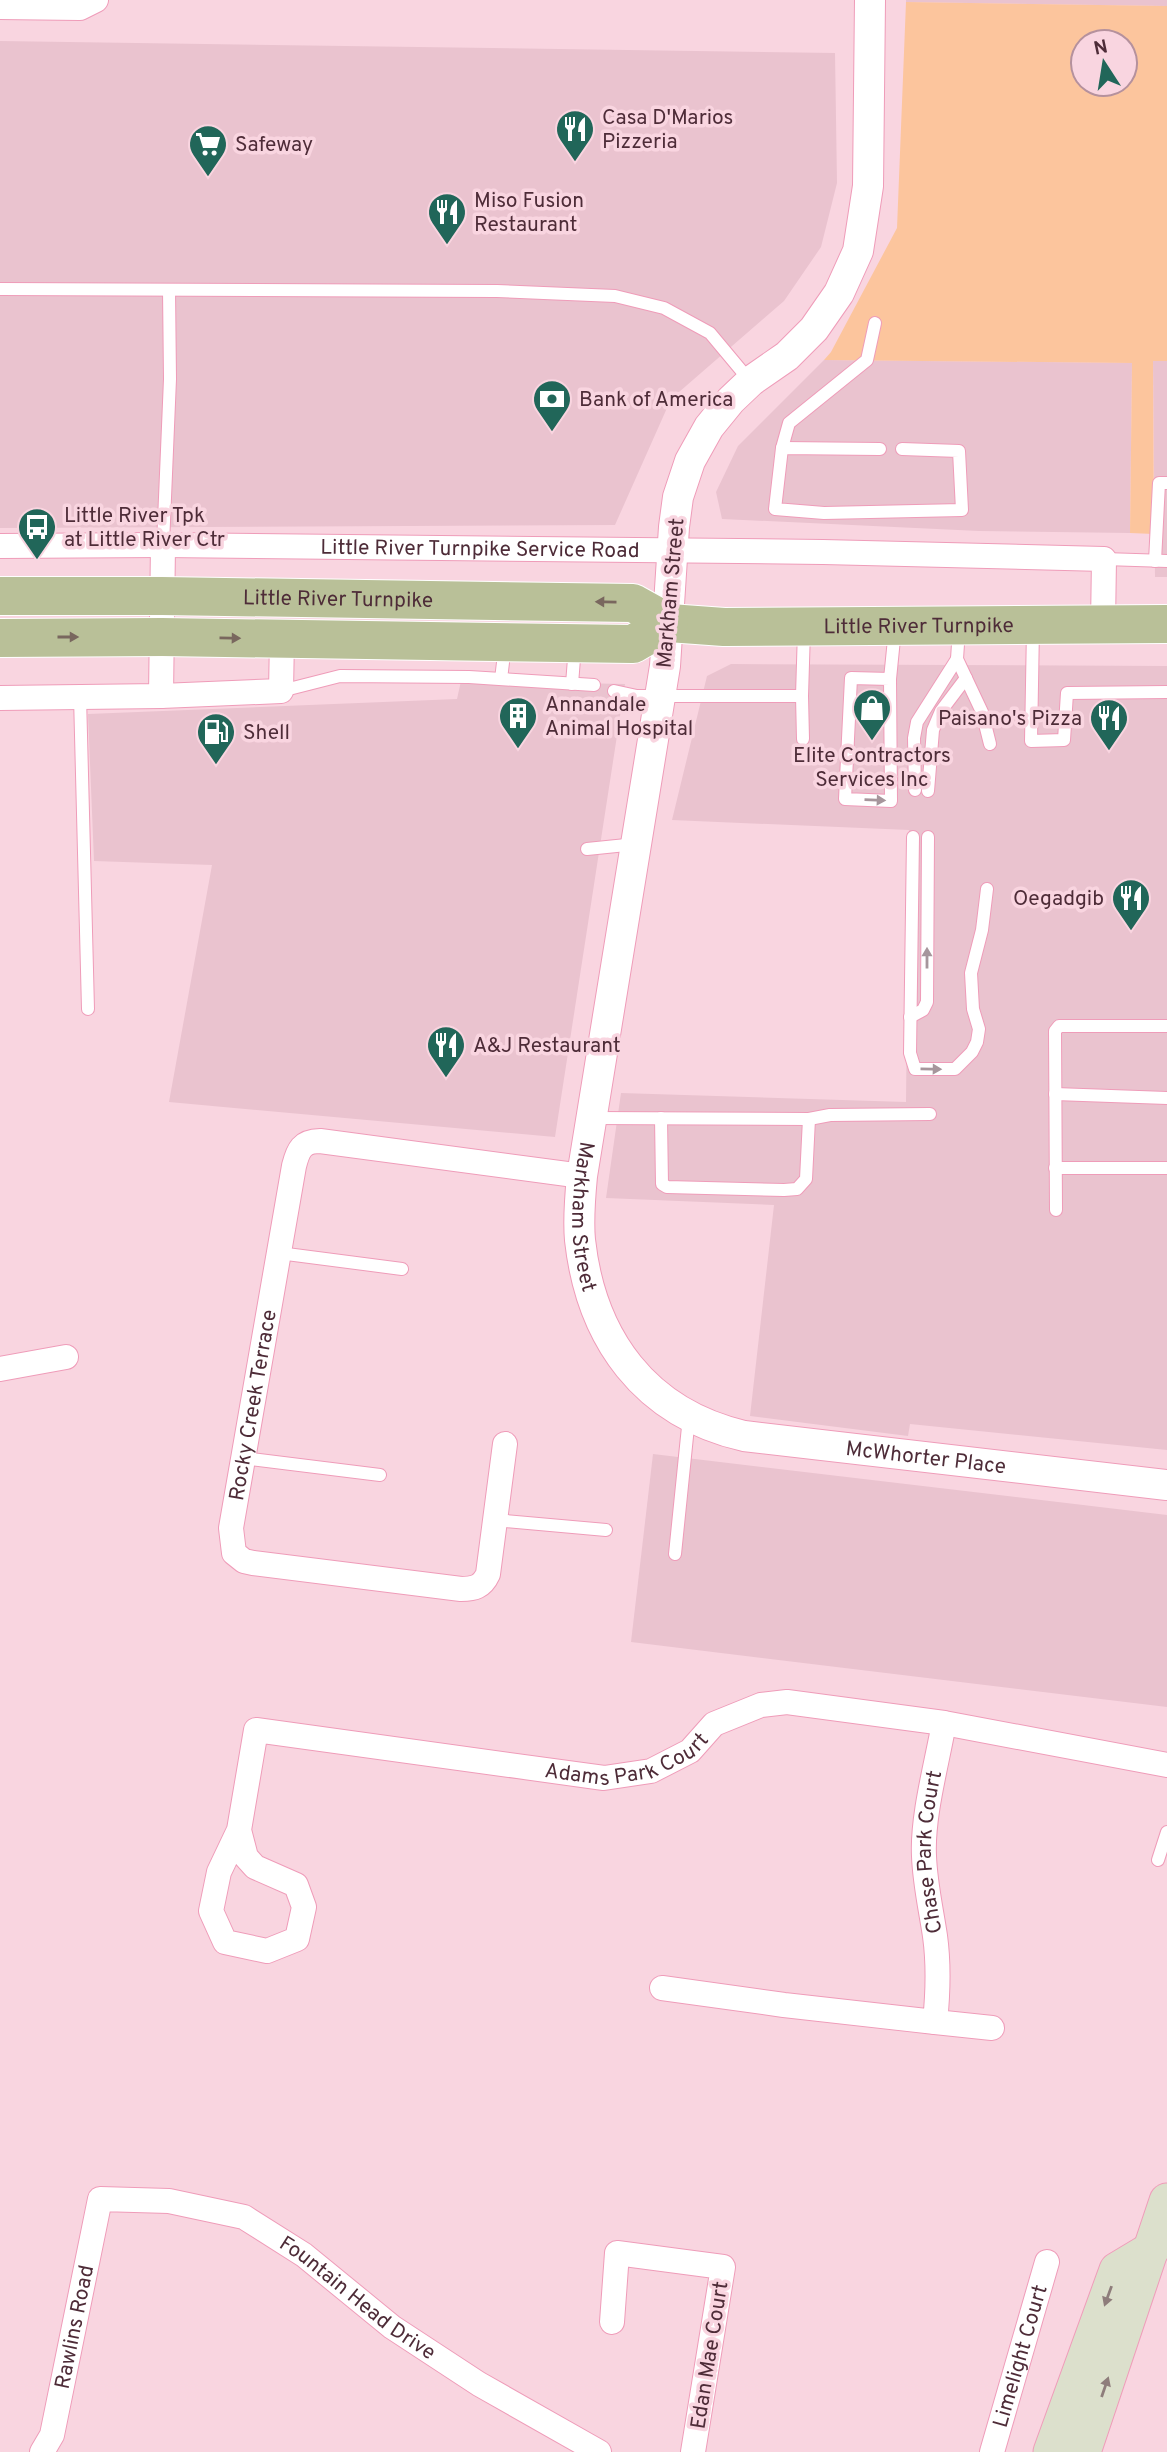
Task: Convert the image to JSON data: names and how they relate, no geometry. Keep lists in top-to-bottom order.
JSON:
{
  "streets": {
    "main road": ["Little River Turnpike"],
    "street": [
      "Little River Turnpike Service Road",
      "Markham Street",
      "Rocky Creek Terrace",
      "McWhorter Place",
      "Adams Park Court",
      "Chase Park Court",
      "Fountain Head Drive",
      "Rawlins Road",
      "Edan Mae Court",
      "Limelight Court"
    ]
  },
  "crossings": [
    ["Little River Turnpike Service Road", "Markham Street"],
    ["Markham Street", "Little River Turnpike"],
    ["Markham Street", "Rocky Creek Terrace"],
    ["Markham Street", "McWhorter Place"],
    ["Adams Park Court", "Chase Park Court"],
    ["Fountain Head Drive", "Rawlins Road"]
  ],
  "places": {
    "restaurant": [
      "Casa D'Marios Pizzeria",
      "Miso Fusion Restaurant",
      "Paisano's Pizza",
      "Oegadgib",
      "A&J Restaurant"
    ],
    "supermarket": ["Safeway"],
    "bank": ["Bank of America"],
    "bus stop": ["Little River Tpk at Little River Ctr"],
    "shop": ["Elite Contractors Services Inc"],
    "building": ["Annandale Animal Hospital"],
    "fuel station": ["Shell"]
  },
  "north": "top"
}
